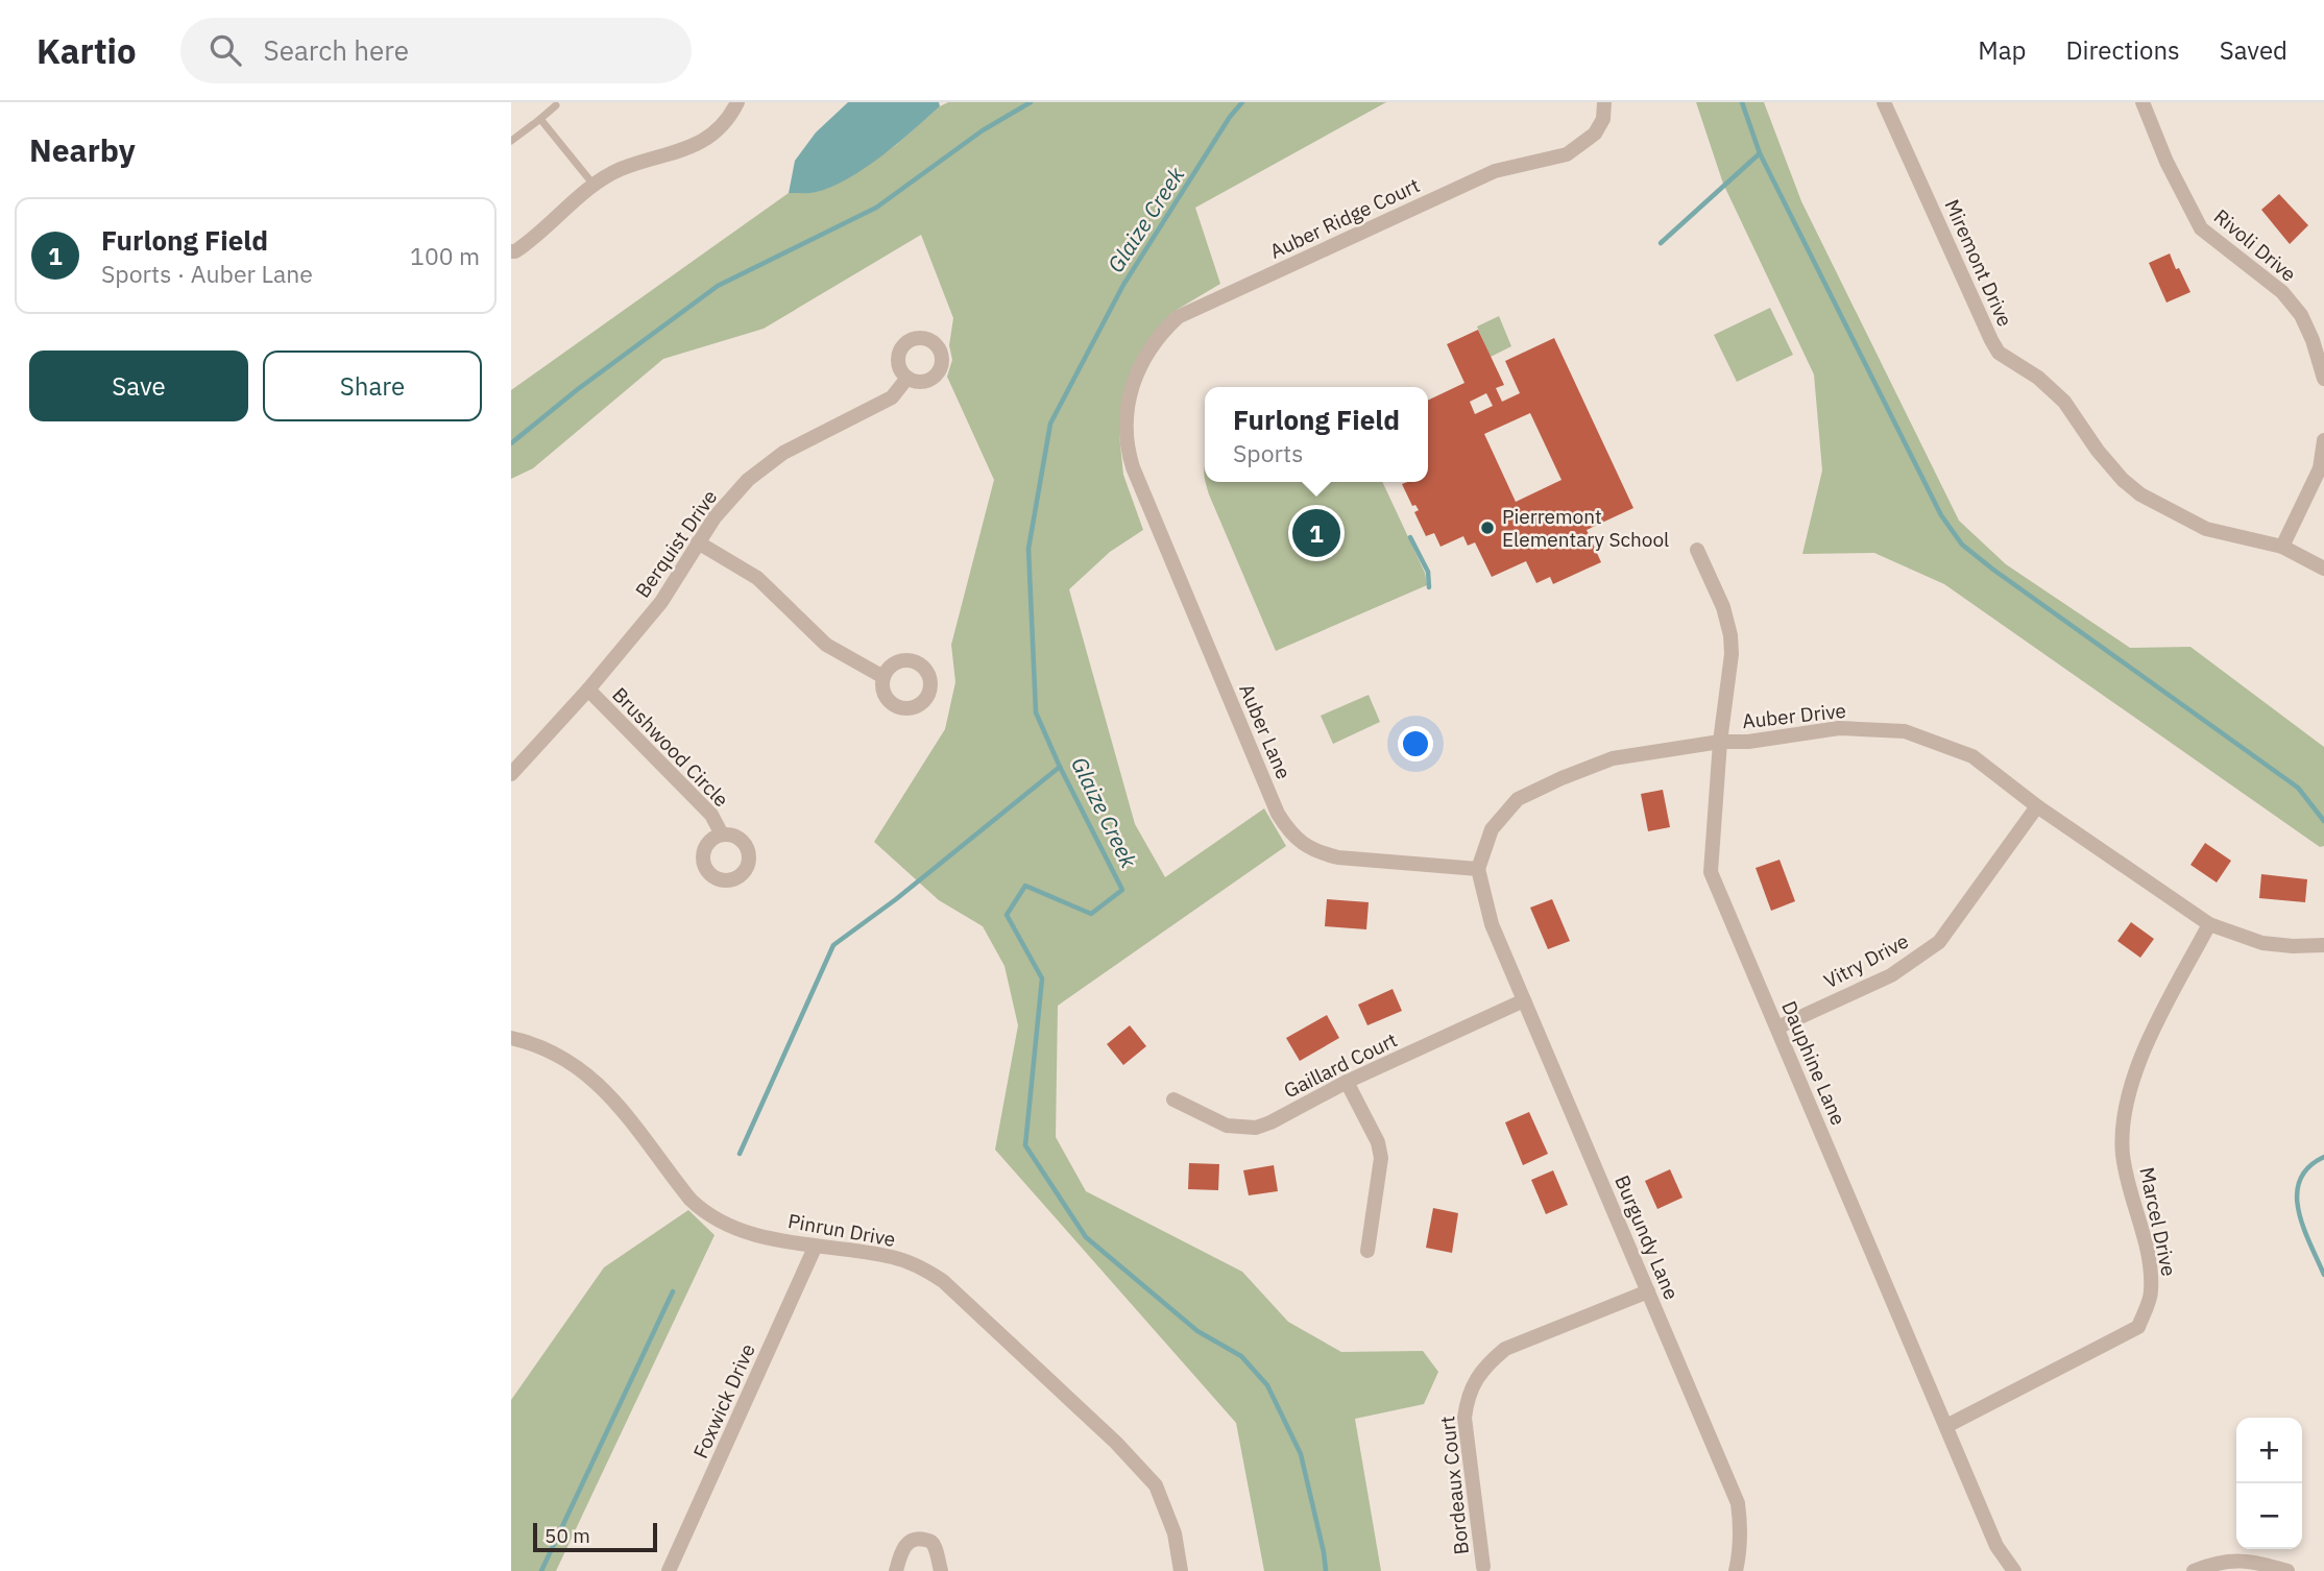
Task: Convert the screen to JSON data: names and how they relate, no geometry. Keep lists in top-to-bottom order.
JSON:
{
  "streets": {
    "street": [
      "Auber Ridge Court",
      "Rivoli Drive",
      "Miremont Drive",
      "Berquist Drive",
      "Auber Drive",
      "Auber Lane",
      "Brushwood Circle",
      "Vitry Drive",
      "Dauphine Lane",
      "Gaillard Court",
      "Marcel Drive",
      "Pinrun Drive",
      "Burgundy Lane",
      "Foxwick Drive",
      "Bordeaux Court"
    ]
  },
  "crossings": [
    ["Auber Ridge Court", "Auber Lane"],
    ["Berquist Drive", "Brushwood Circle"],
    ["Auber Drive", "Auber Lane"],
    ["Auber Drive", "Vitry Drive"],
    ["Auber Drive", "Dauphine Lane"],
    ["Auber Drive", "Marcel Drive"],
    ["Auber Drive", "Burgundy Lane"],
    ["Auber Lane", "Burgundy Lane"],
    ["Vitry Drive", "Dauphine Lane"],
    ["Dauphine Lane", "Marcel Drive"],
    ["Gaillard Court", "Burgundy Lane"],
    ["Pinrun Drive", "Foxwick Drive"],
    ["Burgundy Lane", "Bordeaux Court"]
  ],
  "water": ["Glaize Creek"],
  "places": ["Pierremont Elementary School"],
  "scale_bar": "50 m",
  "page": {
    "header": "Kartio",
    "search": "Search here",
    "nav": ["Map", "Directions", "Saved"],
    "heading": "Nearby",
    "list": [
      {
        "mark": "1",
        "name": "Furlong Field",
        "note": "Sports · Auber Lane",
        "value": "100 m"
      }
    ],
    "buttons": ["Save", "Share"],
    "popup": ["Furlong Field", "Sports"],
    "pins": "1",
    "map_buttons": ["+", "−"],
    "scale": "50 m"
  }
}
